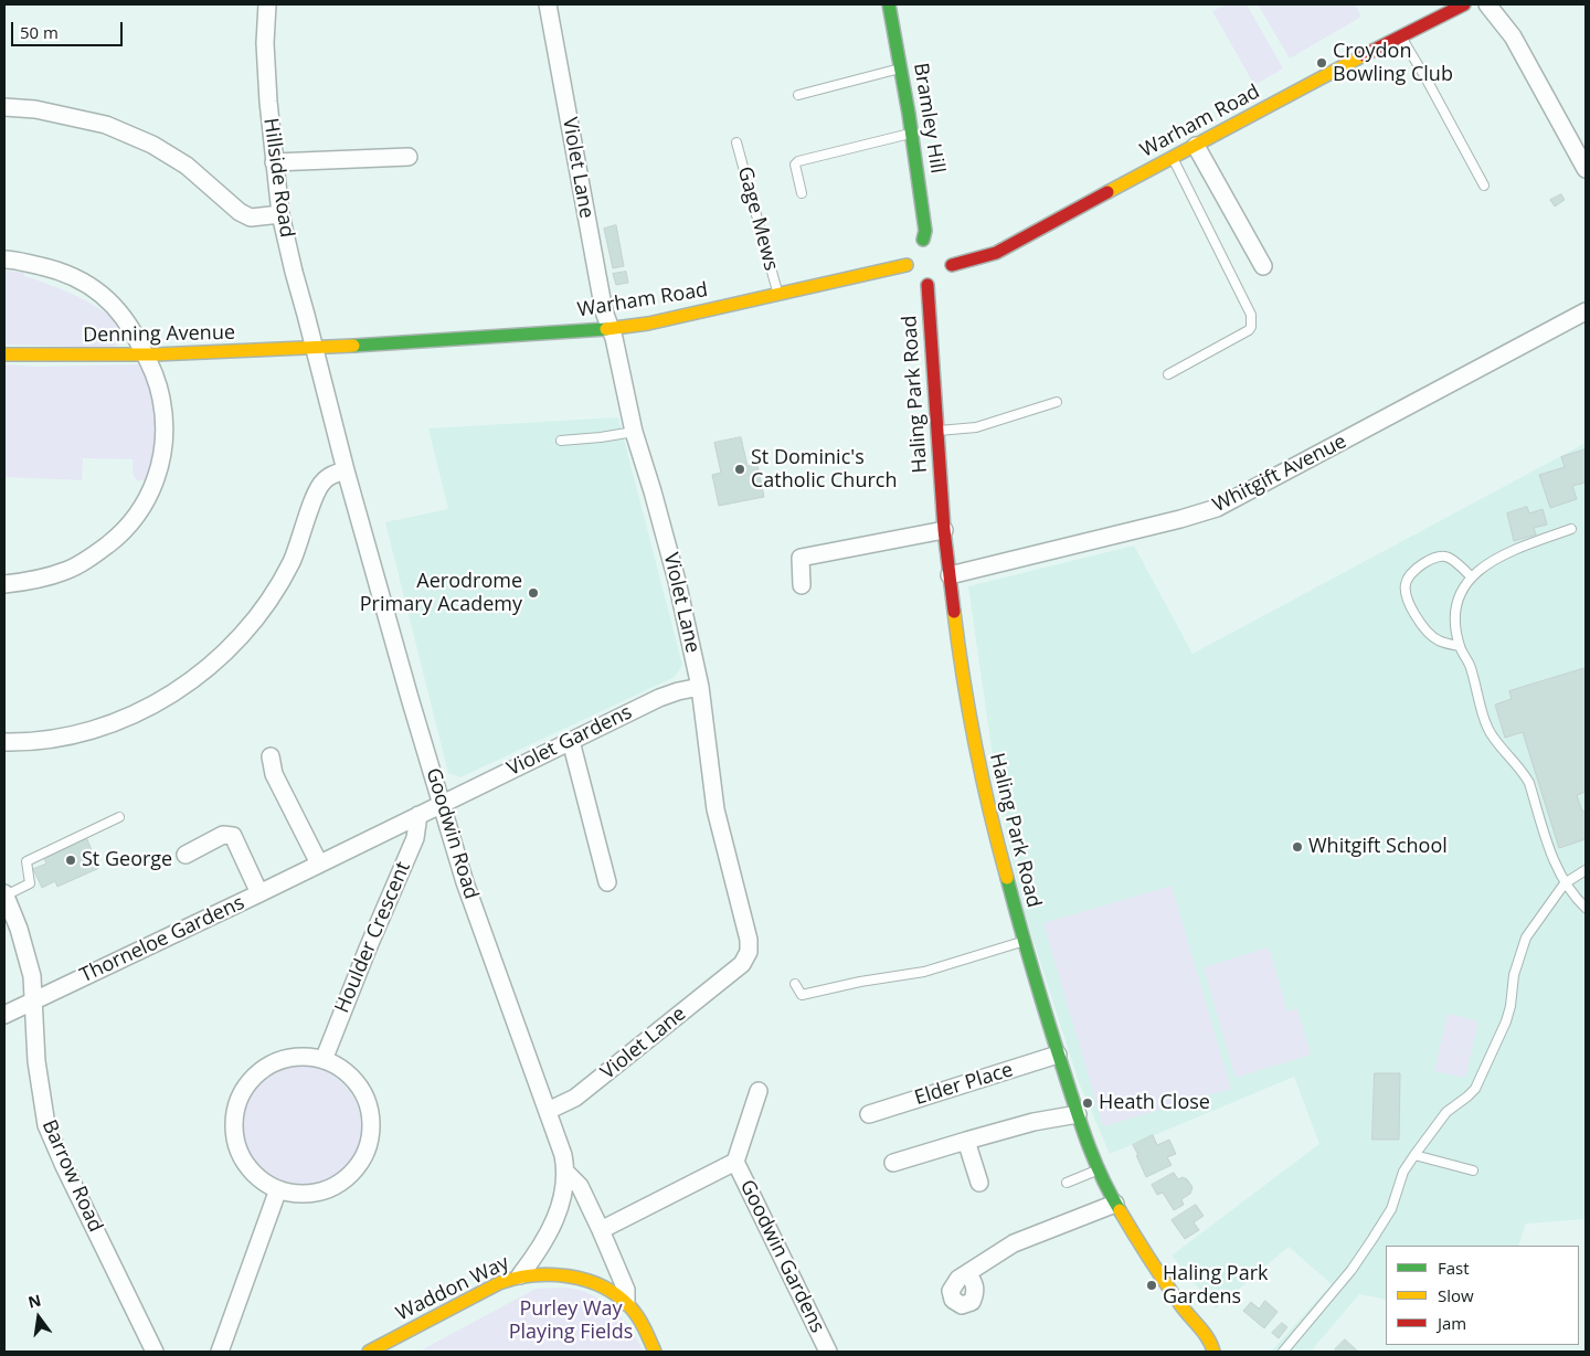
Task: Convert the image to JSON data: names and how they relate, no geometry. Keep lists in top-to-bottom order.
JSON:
{
  "streets": {
    "street": [
      "Bramley Hill",
      "Warham Road",
      "Violet Lane",
      "Hillside Road",
      "Denning Avenue",
      "Haling Park Road",
      "Whitgift Avenue",
      "Violet Gardens",
      "Goodwin Road",
      "Houlder Crescent",
      "Thorneloe Gardens",
      "Elder Place",
      "Barrow Road",
      "Goodwin Gardens",
      "Waddon Way"
    ],
    "lane": ["Gage Mews"]
  },
  "crossings": [
    ["Bramley Hill", "Warham Road"],
    ["Bramley Hill", "Haling Park Road"],
    ["Warham Road", "Violet Lane"],
    ["Warham Road", "Hillside Road"],
    ["Warham Road", "Gage Mews"],
    ["Warham Road", "Denning Avenue"],
    ["Warham Road", "Haling Park Road"],
    ["Warham Road", "Goodwin Road"],
    ["Violet Lane", "Violet Gardens"],
    ["Violet Lane", "Goodwin Road"],
    ["Hillside Road", "Denning Avenue"],
    ["Hillside Road", "Goodwin Road"],
    ["Denning Avenue", "Goodwin Road"],
    ["Haling Park Road", "Whitgift Avenue"],
    ["Haling Park Road", "Elder Place"],
    ["Violet Gardens", "Goodwin Road"],
    ["Violet Gardens", "Thorneloe Gardens"],
    ["Goodwin Road", "Thorneloe Gardens"],
    ["Goodwin Road", "Goodwin Gardens"],
    ["Goodwin Road", "Waddon Way"],
    ["Houlder Crescent", "Thorneloe Gardens"],
    ["Thorneloe Gardens", "Barrow Road"]
  ],
  "parks": ["Purley Way Playing Fields"],
  "places": [
    "Croydon Bowling Club",
    "St Dominic's Catholic Church",
    "Aerodrome Primary Academy",
    "Whitgift School",
    "St George",
    "Heath Close",
    "Haling Park Gardens"
  ],
  "legend": ["Fast", "Slow", "Jam"],
  "scale_bar": "50 m",
  "north": "top"
}
